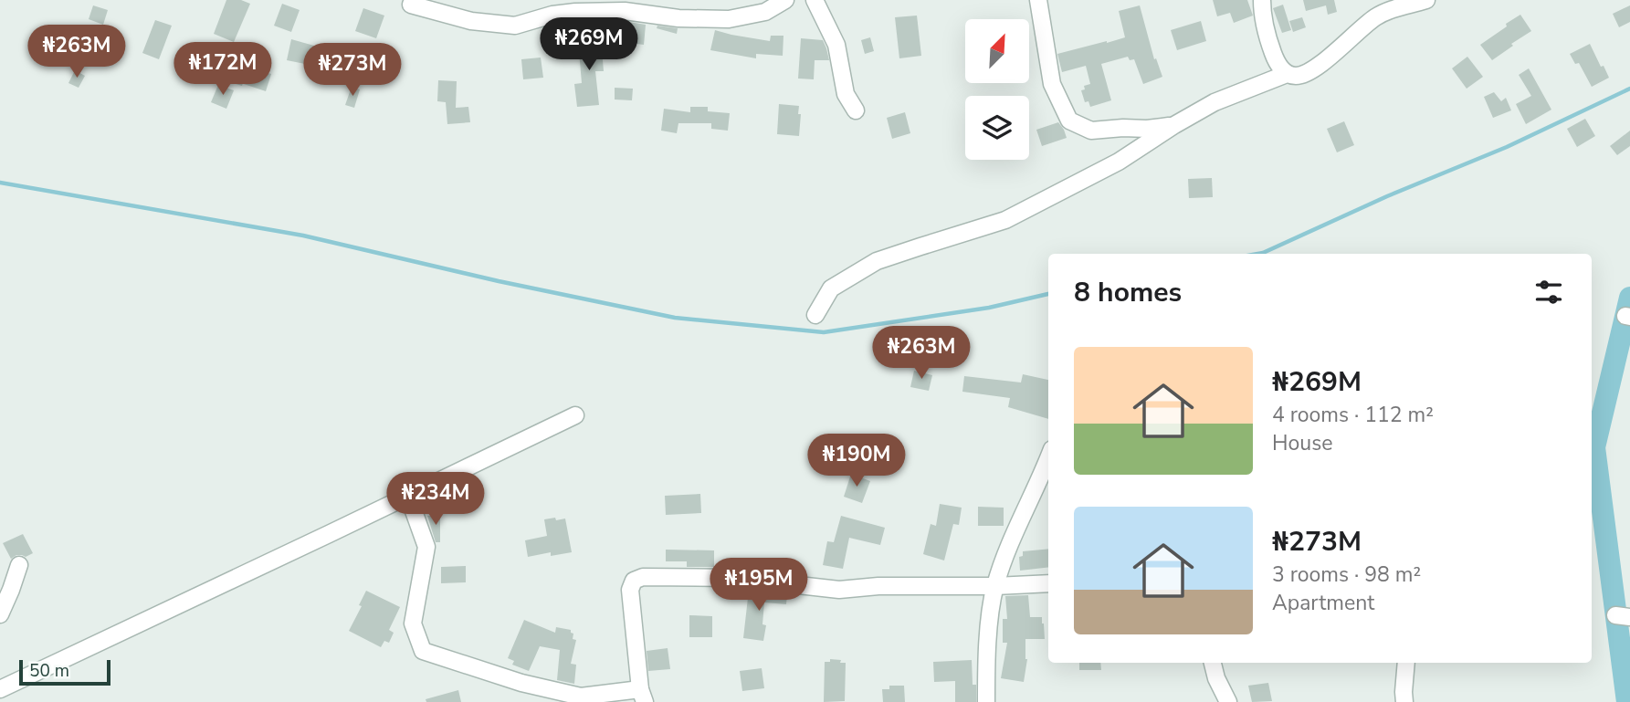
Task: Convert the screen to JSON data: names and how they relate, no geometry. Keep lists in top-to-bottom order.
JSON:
{
  "scale_bar": "50 m",
  "north": "top right",
  "page": {
    "price": [
      "₦269M",
      "₦263M",
      "₦172M",
      "₦273M",
      "₦263M",
      "₦190M",
      "₦234M",
      "₦195M"
    ],
    "heading": "8 homes",
    "list": [
      {
        "name": "₦269M",
        "note": "4 rooms · 112 m² · House"
      },
      {
        "name": "₦273M",
        "note": "3 rooms · 98 m² · Apartment"
      }
    ],
    "scale": "50 m"
  }
}
